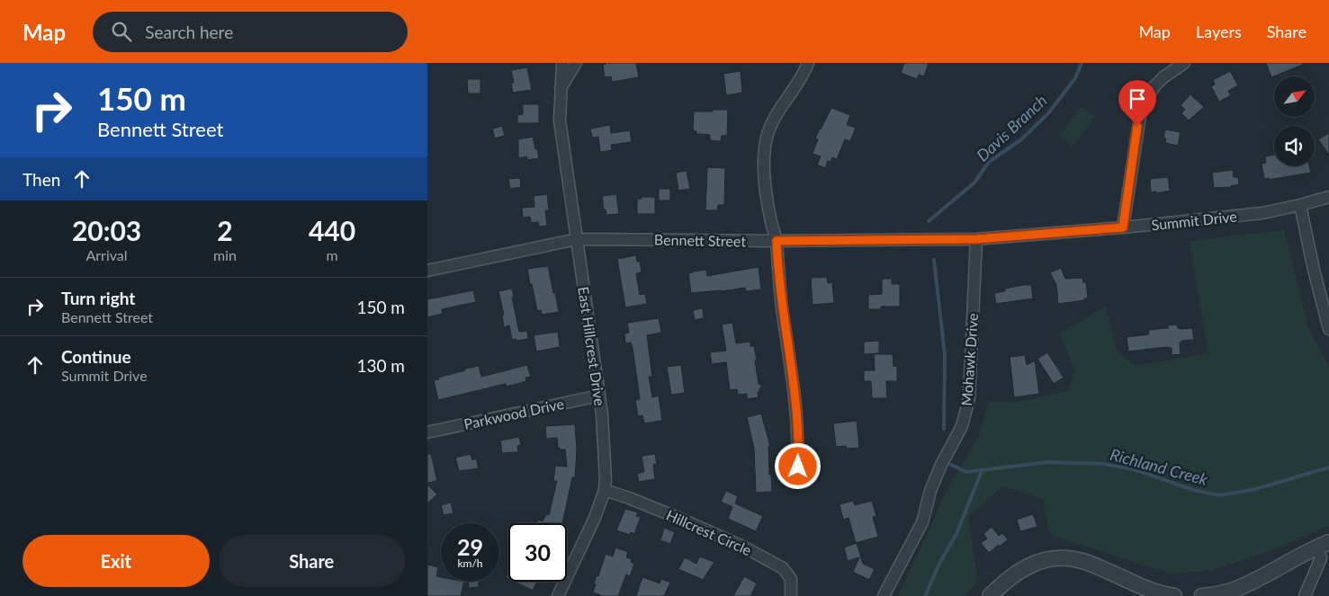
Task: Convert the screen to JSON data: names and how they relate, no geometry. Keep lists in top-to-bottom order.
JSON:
{
  "streets": {
    "street": [
      "Summit Drive",
      "Bennett Street",
      "East Hillcrest Drive",
      "Mohawk Drive",
      "Parkwood Drive",
      "Hillcrest Circle"
    ]
  },
  "crossings": [
    ["Summit Drive", "Bennett Street"],
    ["Summit Drive", "Mohawk Drive"],
    ["Bennett Street", "East Hillcrest Drive"],
    ["Bennett Street", "Mohawk Drive"],
    ["East Hillcrest Drive", "Parkwood Drive"],
    ["East Hillcrest Drive", "Hillcrest Circle"]
  ],
  "water": ["Davis Branch", "Richland Creek"],
  "north": "top right",
  "page": {
    "header": "Map",
    "search": "Search here",
    "nav": ["Map", "Layers", "Share"],
    "turn": ["150 m", "Bennett Street"],
    "then": "Then",
    "eta": [
      "20:03",
      "Arrival",
      "2",
      "min",
      "440",
      "m"
    ],
    "list": [
      {
        "name": "Turn right",
        "note": "Bennett Street",
        "value": "150 m"
      },
      {
        "name": "Continue",
        "note": "Summit Drive",
        "value": "130 m"
      }
    ],
    "speed": "29 km/h",
    "limit": "30",
    "buttons": ["Exit", "Share"]
  }
}
